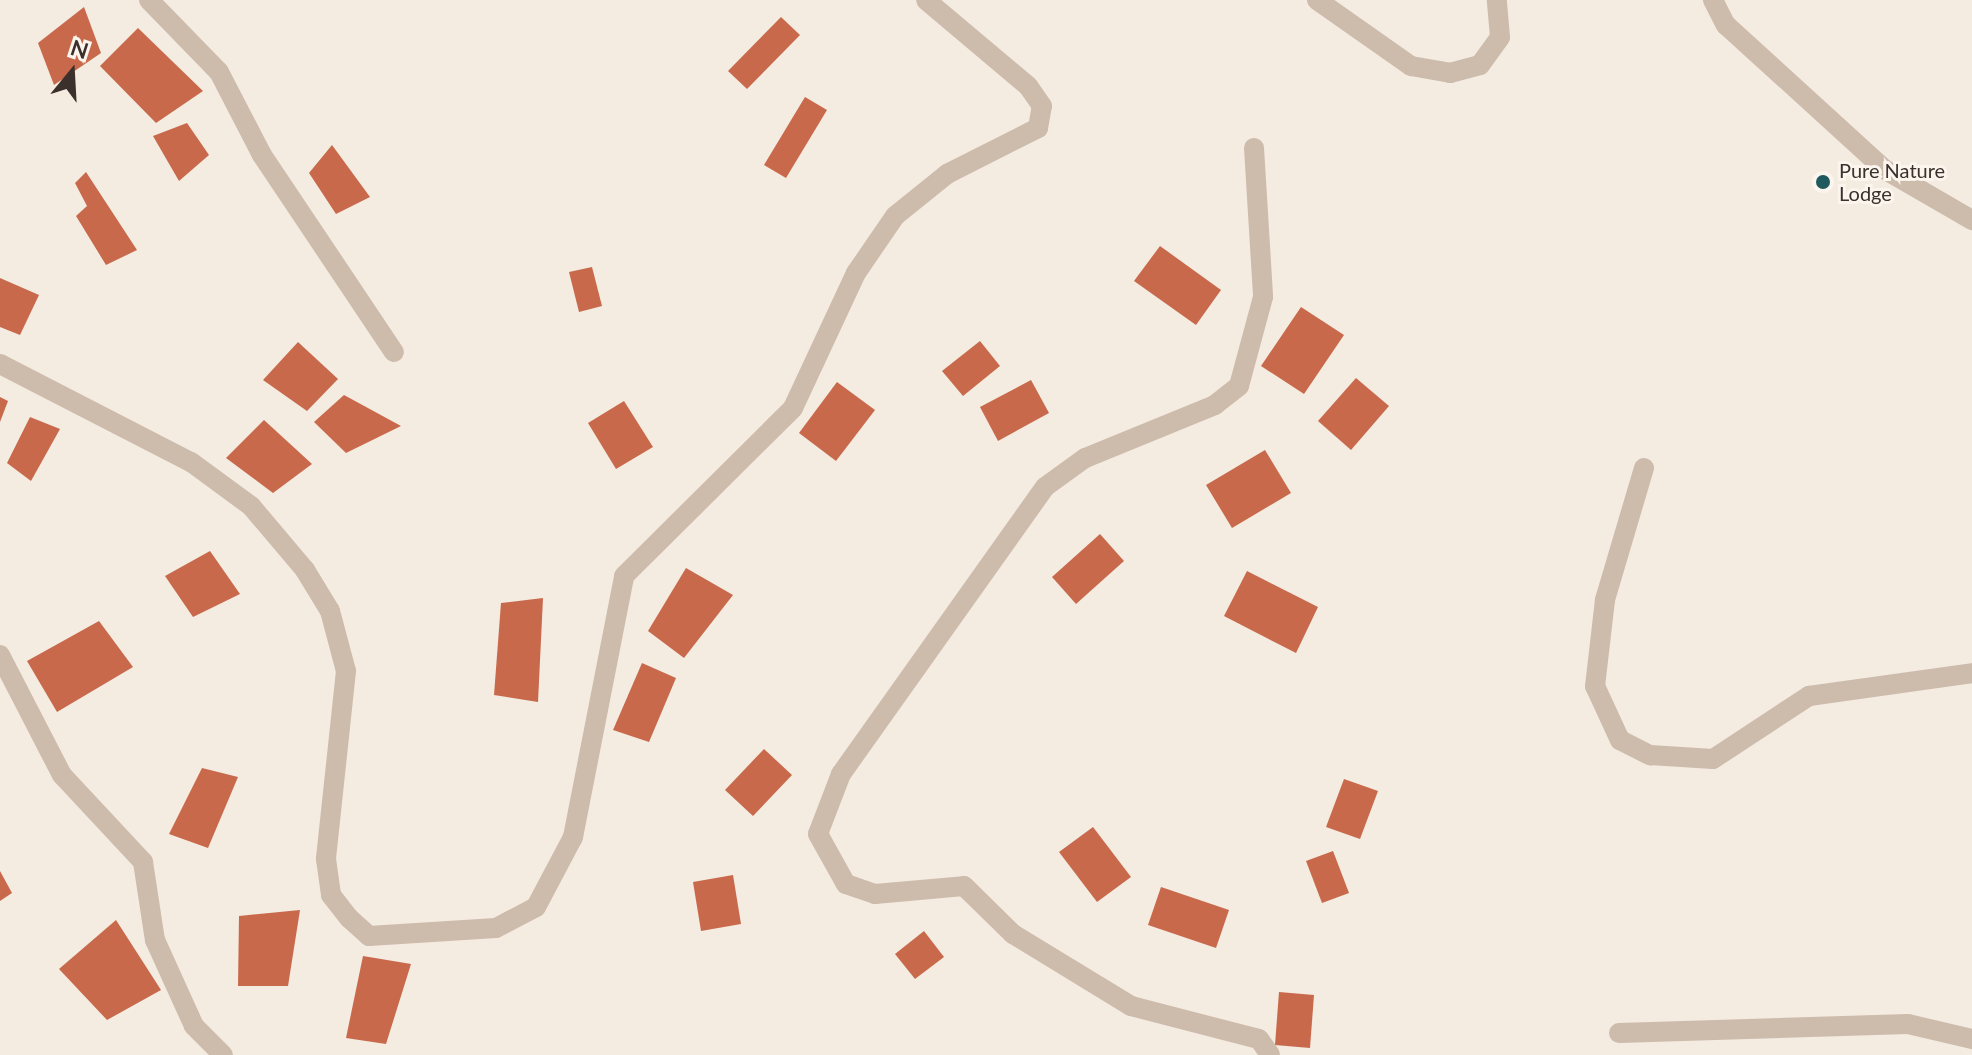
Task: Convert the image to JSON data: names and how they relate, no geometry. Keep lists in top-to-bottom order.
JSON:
{
  "places": ["Pure Nature Lodge"],
  "north": "top"
}
